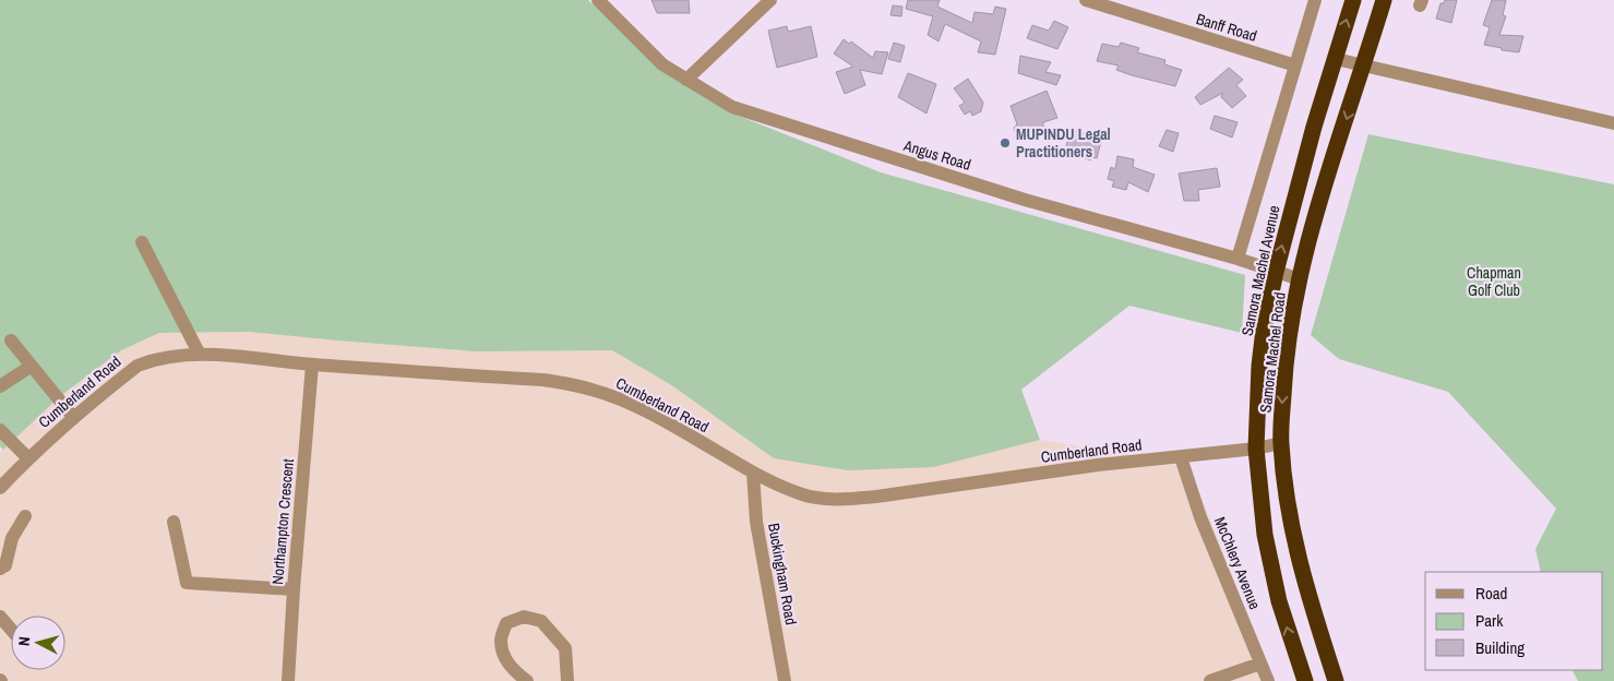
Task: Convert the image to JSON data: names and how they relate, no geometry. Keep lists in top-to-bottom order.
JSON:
{
  "streets": {
    "highway": ["Samora Machel Avenue", "Samora Machel Road"],
    "street": [
      "Banff Road",
      "Angus Road",
      "Cumberland Road",
      "Northampton Crescent",
      "McChlery Avenue",
      "Buckingham Road"
    ]
  },
  "crossings": [
    ["Banff Road", "Samora Machel Avenue"],
    ["Angus Road", "Samora Machel Avenue"],
    ["Angus Road", "Samora Machel Road"],
    ["Samora Machel Avenue", "Cumberland Road"],
    ["Samora Machel Road", "Cumberland Road"],
    ["Cumberland Road", "Northampton Crescent"],
    ["Cumberland Road", "McChlery Avenue"],
    ["Cumberland Road", "Buckingham Road"]
  ],
  "one_way": ["Samora Machel Road"],
  "parks": ["Chapman Golf Club"],
  "places": ["MUPINDU Legal Practitioners"],
  "legend": ["Road", "Park", "Building"],
  "north": "left"
}
